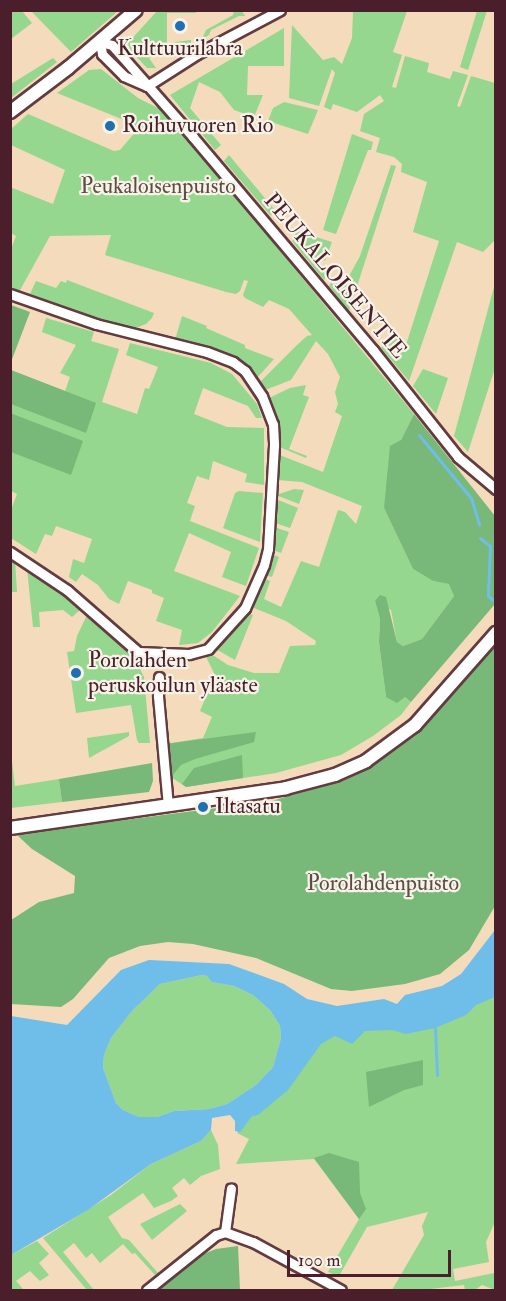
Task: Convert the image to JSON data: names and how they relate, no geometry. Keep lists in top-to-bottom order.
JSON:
{
  "streets": {
    "street": ["PEUKALOISENTIE"]
  },
  "parks": ["Peukaloisenpuisto", "Porolahdenpuisto"],
  "places": [
    "Kulttuurilabra",
    "Roihuvuoren Rio",
    "Porolahden peruskoulun yläaste",
    "Iltasatu"
  ],
  "scale_bar": "100 m"
}
